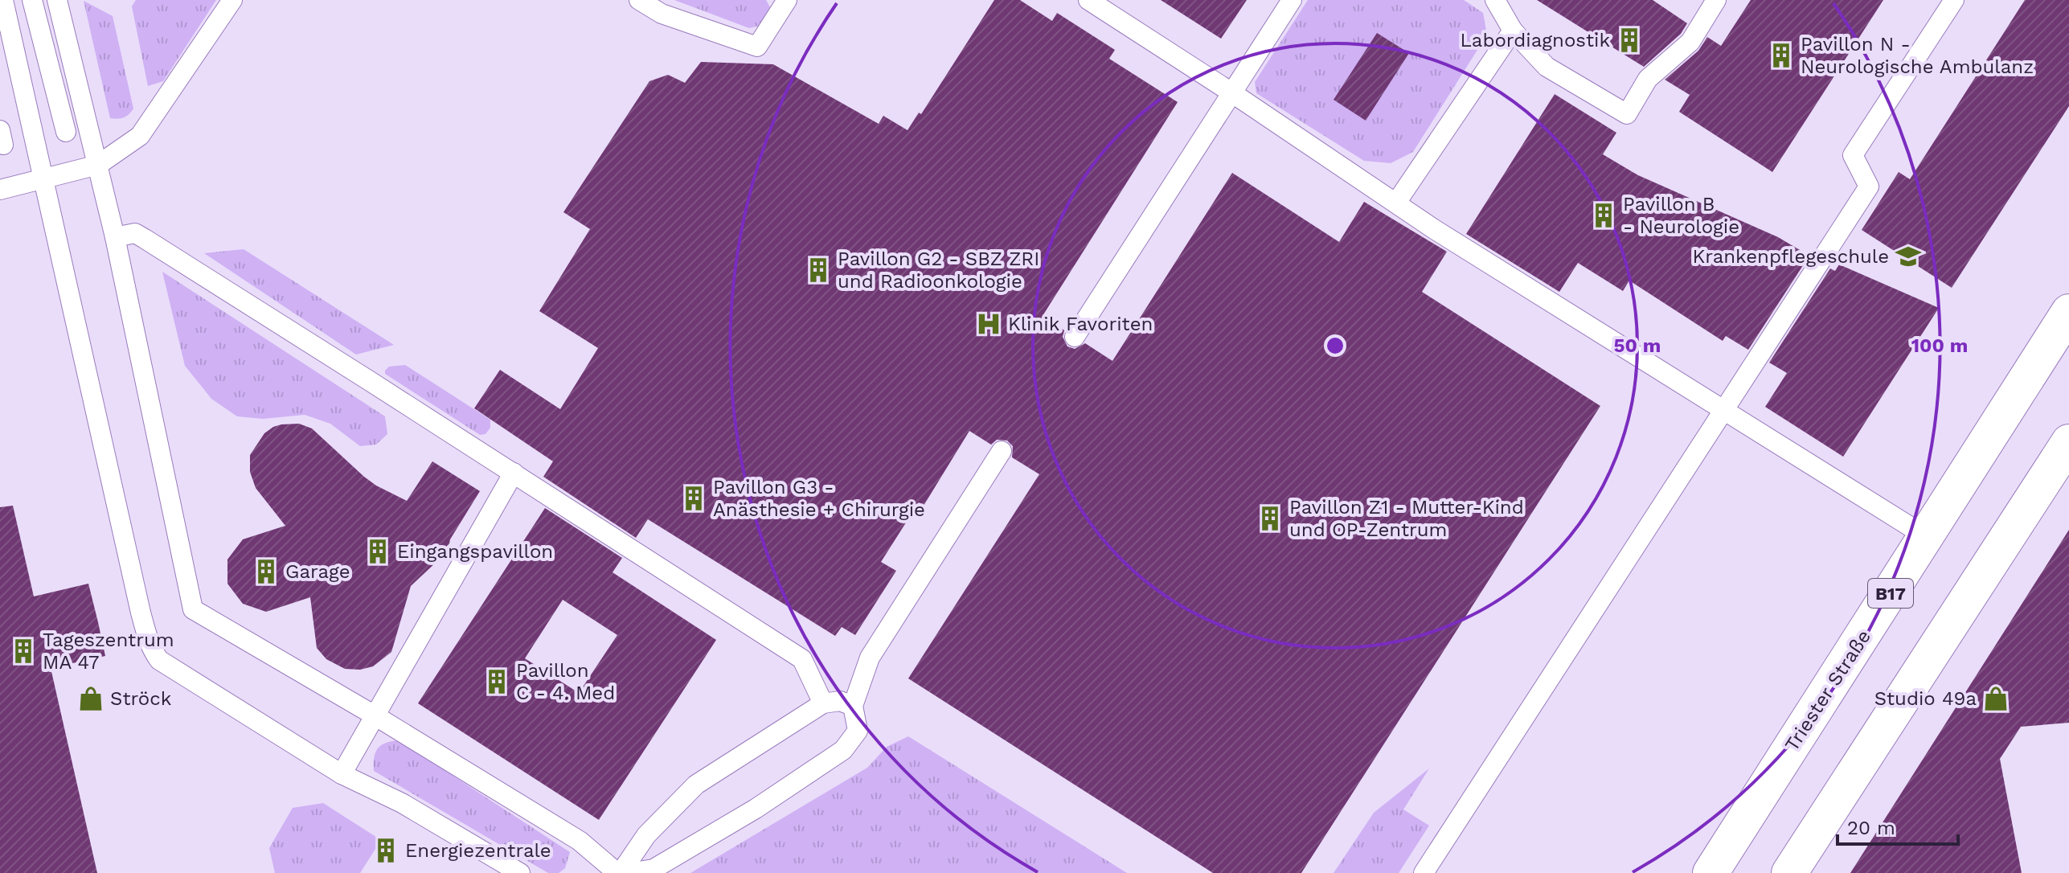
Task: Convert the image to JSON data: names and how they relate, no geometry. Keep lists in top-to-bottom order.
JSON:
{
  "streets": {
    "main road": ["B17", "Triester Straße"]
  },
  "places": {
    "building": [
      "Labordiagnostik",
      "Pavillon N - Neurologische Ambulanz",
      "Pavillon B - Neurologie",
      "Pavillon G2 - SBZ ZRI und Radioonkologie",
      "Pavillon G3 - Anästhesie + Chirurgie",
      "Pavillon Z1 - Mutter-Kind und OP-Zentrum",
      "Eingangspavillon",
      "Garage",
      "Tageszentrum MA 47",
      "Pavillon C - 4. Med",
      "Energiezentrale"
    ],
    "school or university": ["Krankenpflegeschule"],
    "hospital": ["Klinik Favoriten"],
    "shop": ["Ströck", "Studio 49a"]
  },
  "scale_bar": "20 m",
  "rings": ["50 m", "100 m"]
}
